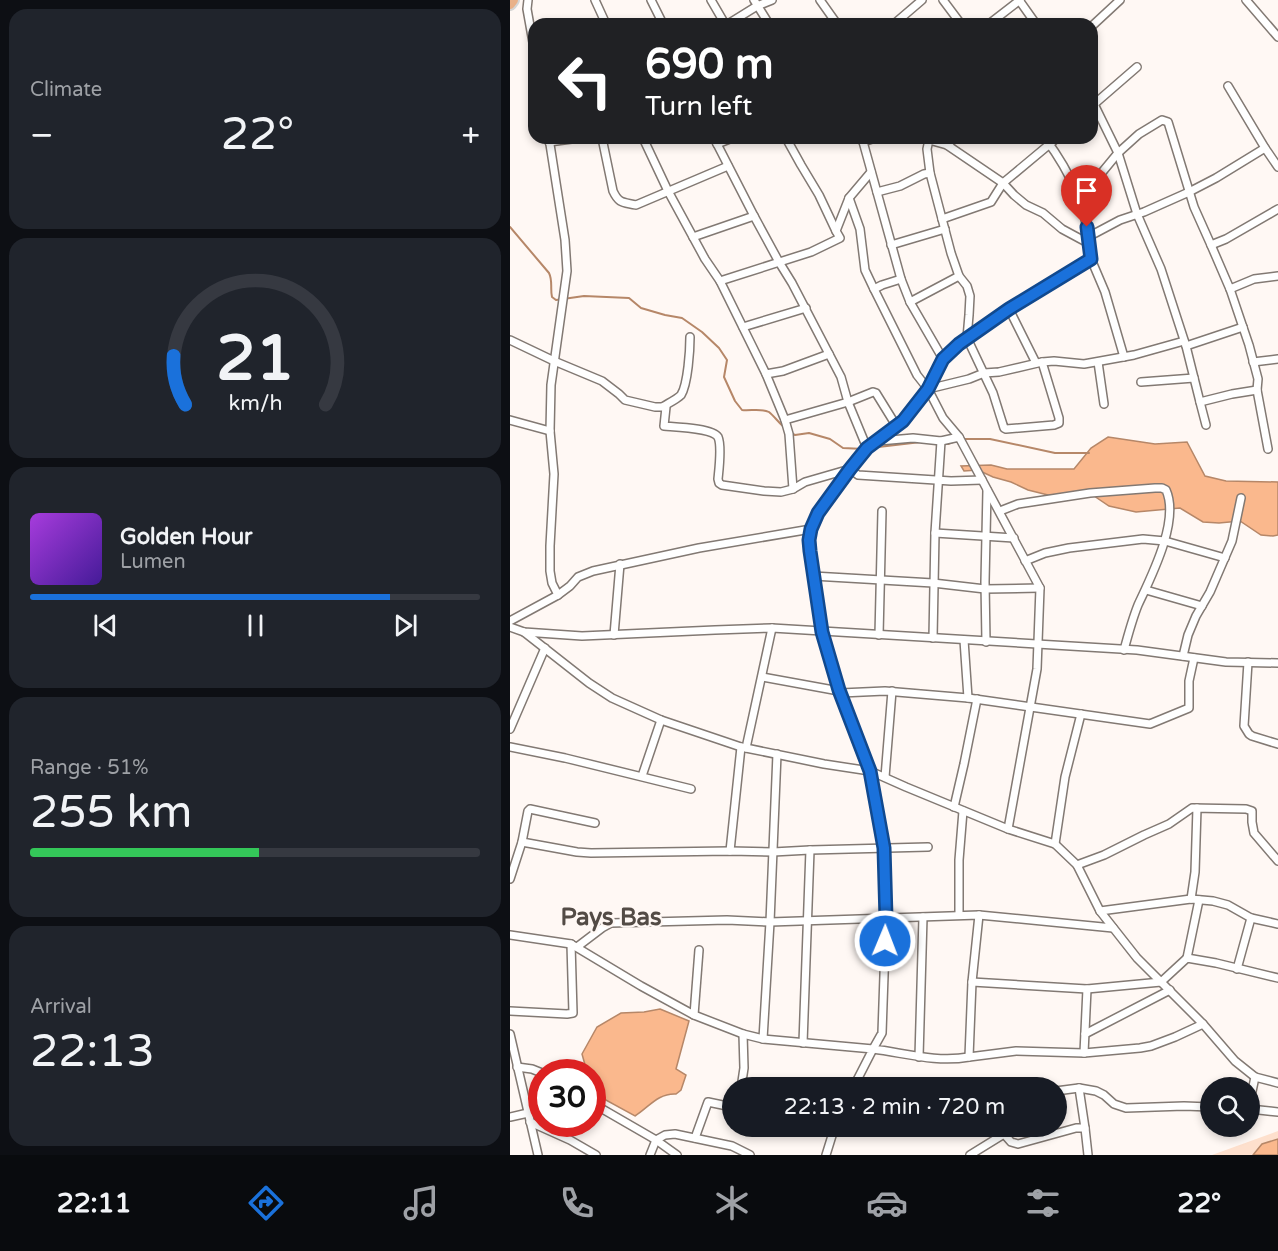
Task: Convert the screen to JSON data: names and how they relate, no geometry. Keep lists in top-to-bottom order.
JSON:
{
  "districts": ["Pays Bas"],
  "page": {
    "tile": [
      "Climate",
      ["Range · 51%", "255 km"],
      ["Arrival", "22:13"]
    ],
    "turn": ["690 m", "Turn left"],
    "heat": ["−", "22°", "+"],
    "song": ["Golden Hour", "Lumen"],
    "limit": "30",
    "trip": "22:13 · 2 min · 720 m",
    "tabs": ["22:11", "22°"],
    "gauge": ["21", "km/h"]
  }
}
